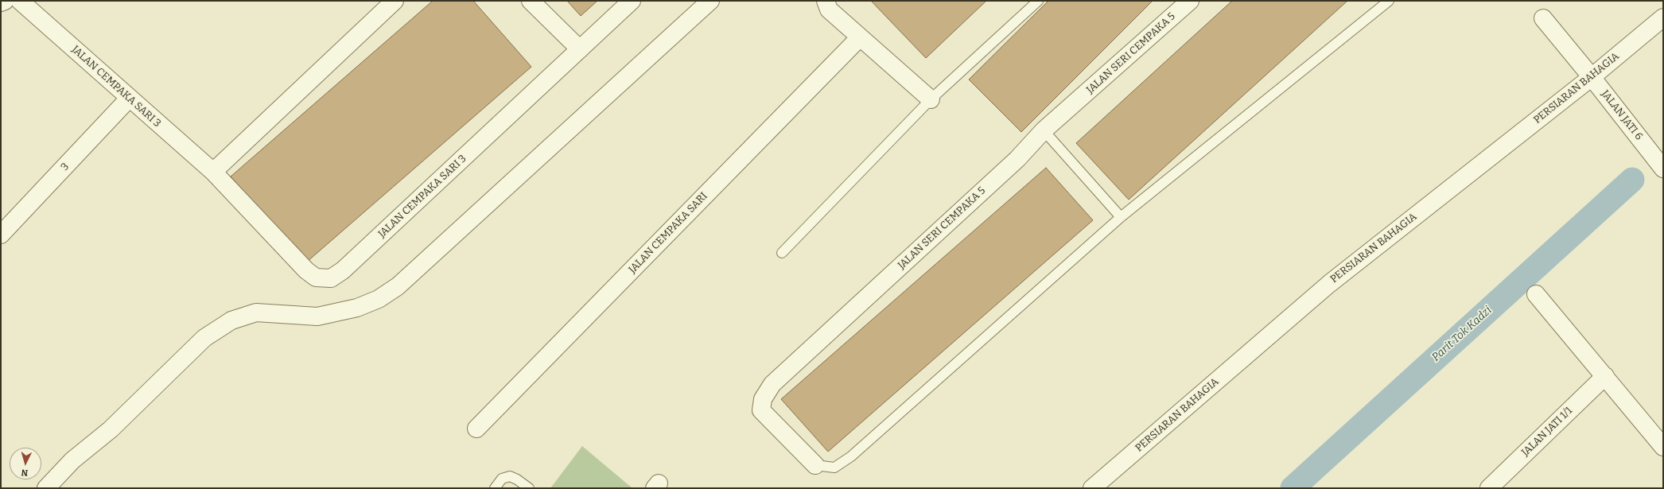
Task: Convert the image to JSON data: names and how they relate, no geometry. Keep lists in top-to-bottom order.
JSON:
{
  "streets": {
    "street": [
      "JALAN SERI CEMPAKA 5",
      "JALAN CEMPAKA SARI 3",
      "PERSIARAN BAHAGIA",
      "JALAN JATI 6",
      "3",
      "JALAN CEMPAKA SARI",
      "JALAN JATI 1/1"
    ]
  },
  "crossings": [
    ["JALAN CEMPAKA SARI 3", "3"],
    ["PERSIARAN BAHAGIA", "JALAN JATI 6"]
  ],
  "water": ["Parit Tok Kadzi"],
  "north": "bottom"
}
